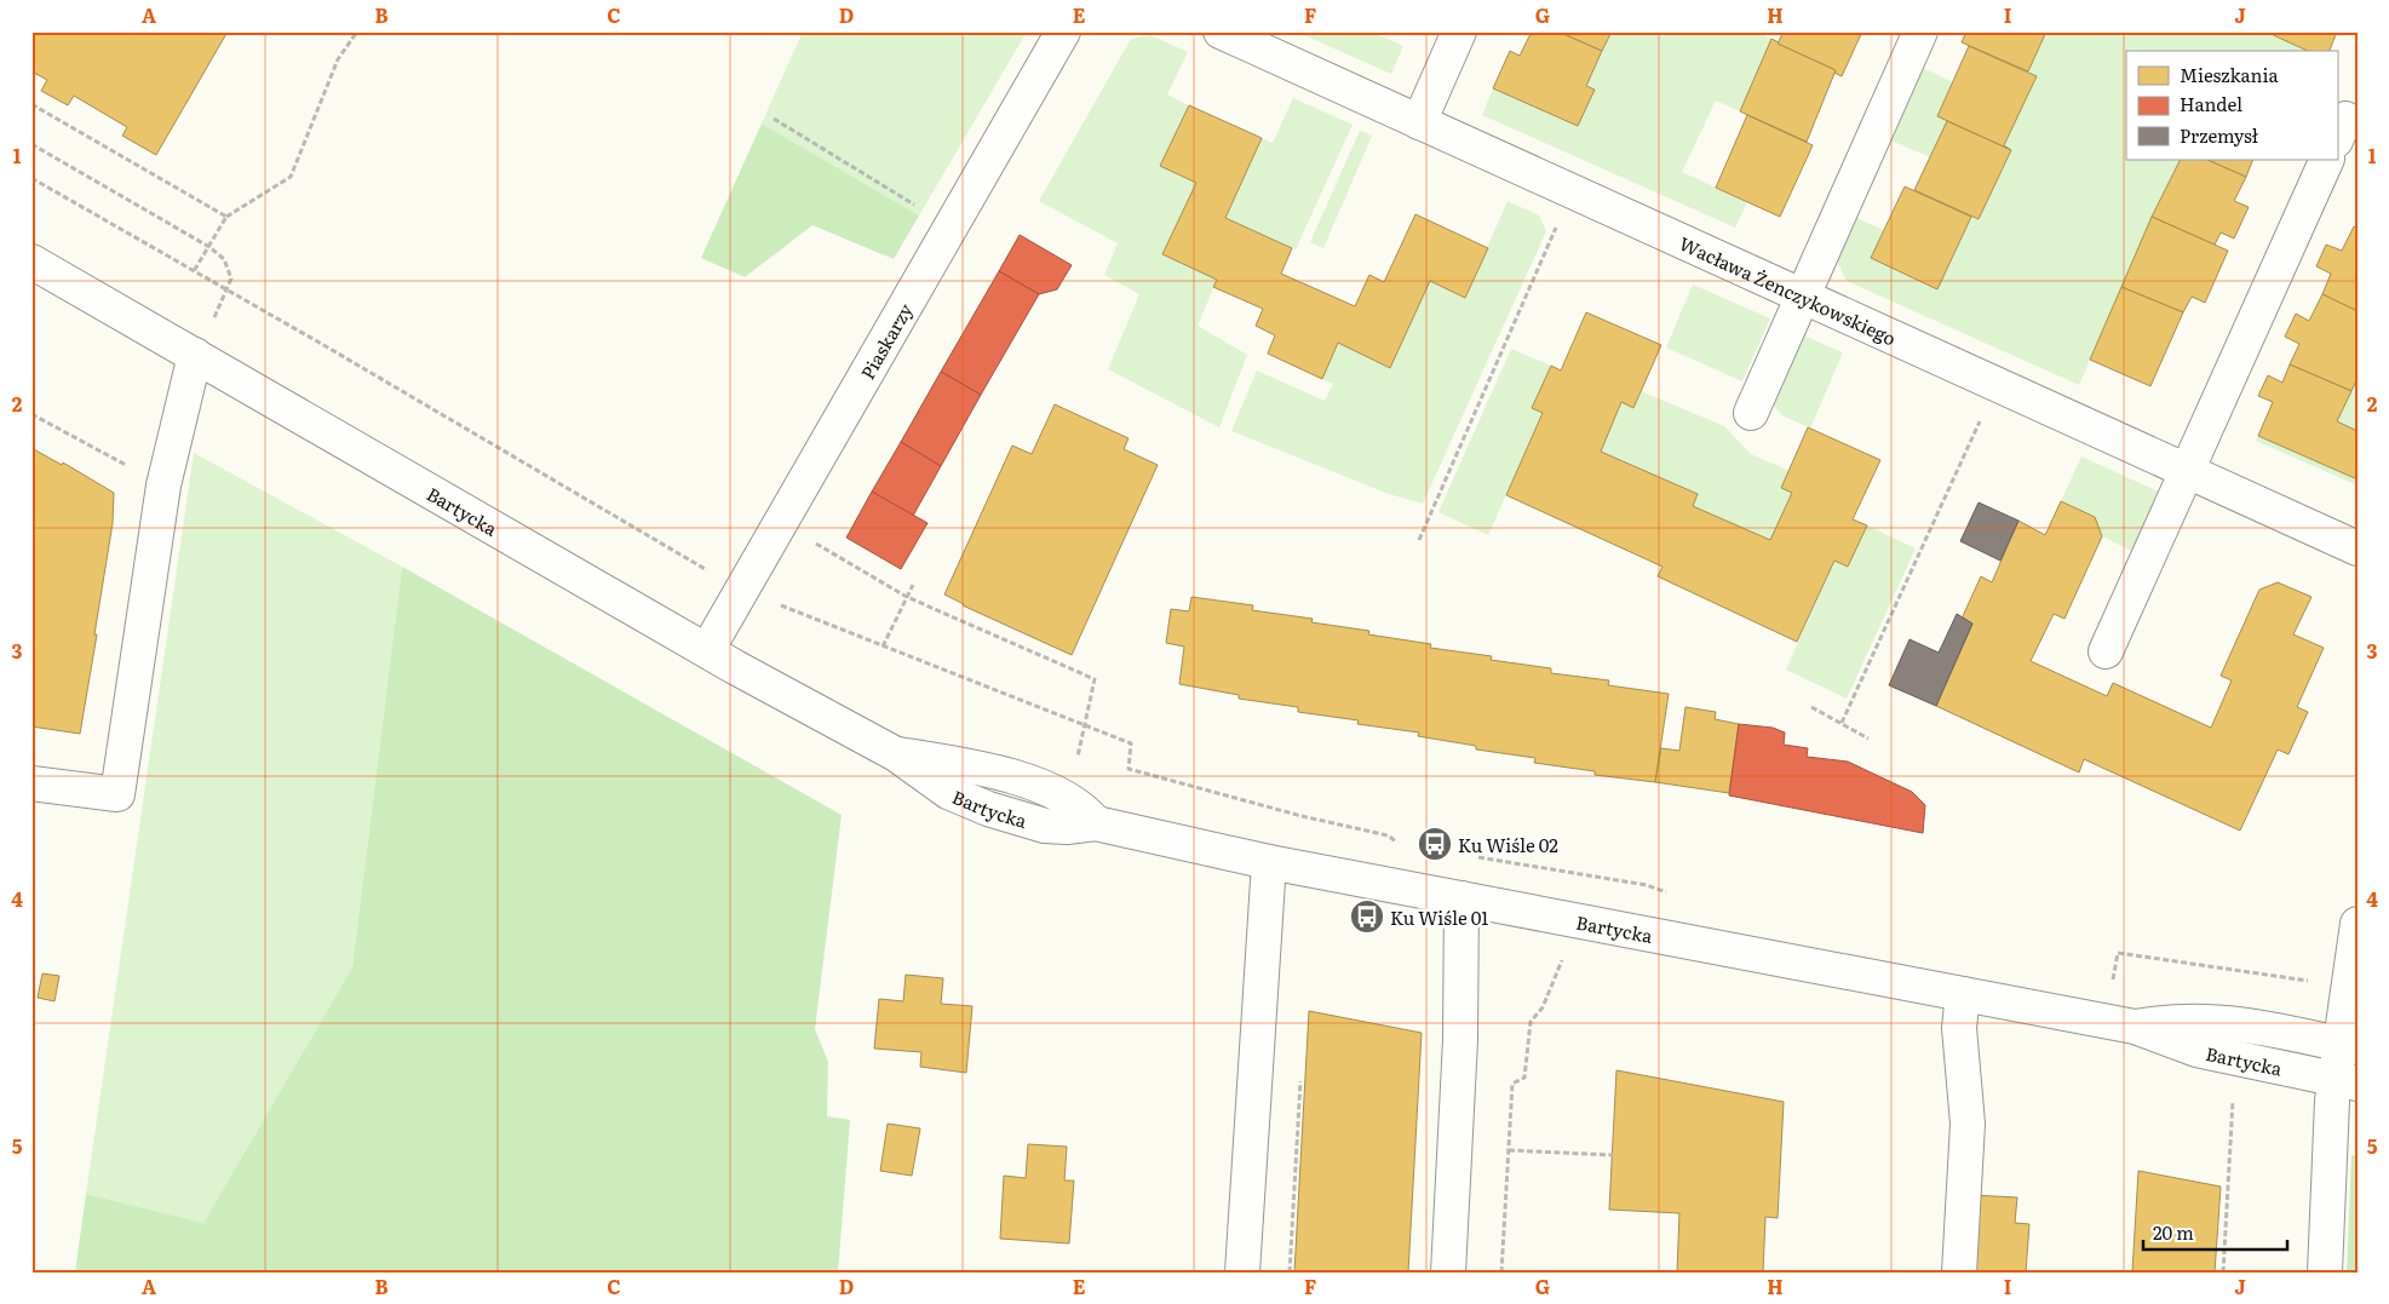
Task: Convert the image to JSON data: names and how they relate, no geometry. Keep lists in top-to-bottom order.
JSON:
{
  "streets": {
    "street": ["Wacława Żenczykowskiego", "Piaskarzy", "Bartycka"]
  },
  "crossings": [
    ["Piaskarzy", "Bartycka"]
  ],
  "places": {
    "bus stop": ["Ku Wiśle 02", "Ku Wiśle 01"]
  },
  "legend": ["Mieszkania", "Handel", "Przemysł"],
  "scale_bar": "20 m",
  "grid": {
    "columns": [
      "A",
      "B",
      "C",
      "D",
      "E",
      "F",
      "G",
      "H",
      "I",
      "J"
    ],
    "rows": [
      "1",
      "2",
      "3",
      "4",
      "5"
    ]
  }
}
